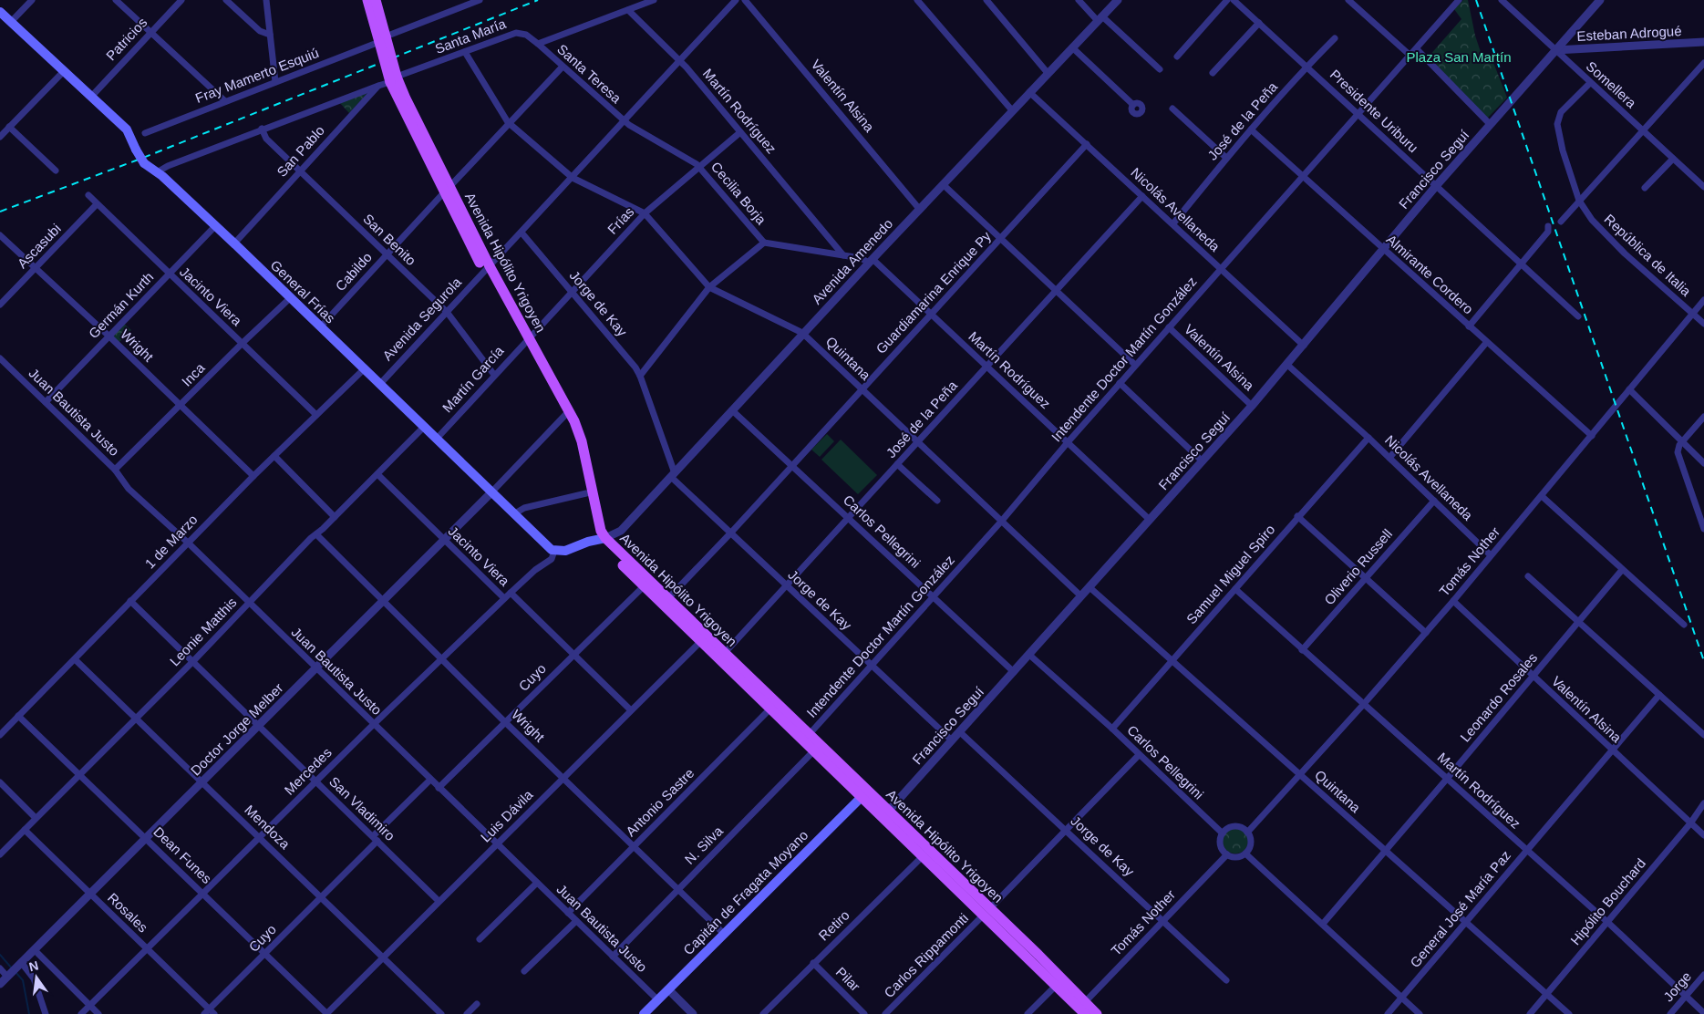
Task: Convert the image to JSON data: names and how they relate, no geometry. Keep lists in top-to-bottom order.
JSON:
{
  "streets": {
    "main road": ["Avenida Hipólito Yrigoyen", "General Frías", "Capitán de Fragata Moyano"],
    "street": [
      "Esteban Adrogué",
      "Santa María",
      "Patricios",
      "Santa Teresa",
      "Fray Mamerto Esquiú",
      "Somellera",
      "Valentín Alsina",
      "Martín Rodríguez",
      "Presidente Uriburu",
      "José de la Peña",
      "San Pablo",
      "Francisco Seguí",
      "Cecilia Borja",
      "Nicolás Avellaneda",
      "Frías",
      "San Benito",
      "Ascasubi",
      "República de Italia",
      "Avenida Amenedo",
      "Cabildo",
      "Almirante Cordero",
      "Guardiamarina Enrique Py",
      "Jacinto Viera",
      "Jorge de Kay",
      "Germán Kurth",
      "Avenida Segurola",
      "Wright",
      "Quintana",
      "Intendente Doctor Martín González",
      "Inca",
      "Martín García",
      "Juan Bautista Justo",
      "Carlos Pellegrini",
      "1 de Marzo",
      "Tomás Nother",
      "Oliverio Russell",
      "Samuel Miguel Spiro",
      "Leonie Matthis",
      "Cuyo",
      "Leonardo Rosales",
      "Doctor Jorge Melber",
      "Mercedes",
      "Antonio Sastre",
      "San Vladimiro",
      "Luis Dávila",
      "Mendoza",
      "N. Silva",
      "Dean Funes",
      "Hipólito Bouchard",
      "General José María Paz",
      "Rosales",
      "Retiro",
      "Carlos Rippamonti",
      "Pilar",
      "Jorge"
    ]
  },
  "crossings": [
    ["Esteban Adrogué", "Somellera"],
    ["Esteban Adrogué", "Francisco Seguí"],
    ["Santa María", "Santa Teresa"],
    ["Santa María", "Avenida Hipólito Yrigoyen"],
    ["Santa María", "Quintana"],
    ["Patricios", "General Frías"],
    ["Santa Teresa", "Cecilia Borja"],
    ["Santa Teresa", "Cabildo"],
    ["Santa Teresa", "Avenida Segurola"],
    ["Fray Mamerto Esquiú", "Avenida Hipólito Yrigoyen"],
    ["Somellera", "Francisco Seguí"],
    ["Somellera", "República de Italia"],
    ["Valentín Alsina", "Francisco Seguí"],
    ["Valentín Alsina", "Avenida Amenedo"],
    ["Valentín Alsina", "Intendente Doctor Martín González"],
    ["Valentín Alsina", "Tomás Nother"],
    ["Valentín Alsina", "Leonardo Rosales"],
    ["Valentín Alsina", "Hipólito Bouchard"],
    ["Valentín Alsina", "General José María Paz"],
    ["Martín Rodríguez", "José de la Peña"],
    ["Martín Rodríguez", "Francisco Seguí"],
    ["Martín Rodríguez", "Cecilia Borja"],
    ["Martín Rodríguez", "Frías"],
    ["Martín Rodríguez", "Avenida Amenedo"],
    ["Martín Rodríguez", "Guardiamarina Enrique Py"],
    ["Martín Rodríguez", "Avenida Segurola"],
    ["Martín Rodríguez", "Intendente Doctor Martín González"],
    ["Martín Rodríguez", "Tomás Nother"],
    ["Martín Rodríguez", "Oliverio Russell"],
    ["Martín Rodríguez", "Samuel Miguel Spiro"],
    ["Martín Rodríguez", "Leonardo Rosales"],
    ["Martín Rodríguez", "Hipólito Bouchard"],
    ["Martín Rodríguez", "General José María Paz"],
    ["Martín Rodríguez", "Jorge"],
    ["Presidente Uriburu", "José de la Peña"],
    ["Presidente Uriburu", "Francisco Seguí"],
    ["Presidente Uriburu", "Intendente Doctor Martín González"],
    ["José de la Peña", "Nicolás Avellaneda"],
    ["José de la Peña", "Avenida Hipólito Yrigoyen"],
    ["José de la Peña", "Almirante Cordero"],
    ["José de la Peña", "Jorge de Kay"],
    ["José de la Peña", "Quintana"],
    ["José de la Peña", "Carlos Pellegrini"],
    ["San Pablo", "San Benito"],
    ["San Pablo", "General Frías"],
    ["Francisco Seguí", "Nicolás Avellaneda"],
    ["Francisco Seguí", "Avenida Hipólito Yrigoyen"],
    ["Francisco Seguí", "Almirante Cordero"],
    ["Francisco Seguí", "Jorge de Kay"],
    ["Francisco Seguí", "Quintana"],
    ["Francisco Seguí", "Carlos Pellegrini"],
    ["Cecilia Borja", "Frías"],
    ["Cecilia Borja", "Avenida Segurola"],
    ["Nicolás Avellaneda", "Avenida Amenedo"],
    ["Nicolás Avellaneda", "Guardiamarina Enrique Py"],
    ["Nicolás Avellaneda", "Intendente Doctor Martín González"],
    ["Nicolás Avellaneda", "Tomás Nother"],
    ["Nicolás Avellaneda", "Oliverio Russell"],
    ["Nicolás Avellaneda", "Samuel Miguel Spiro"],
    ["Frías", "Avenida Hipólito Yrigoyen"],
    ["Frías", "Jorge de Kay"],
    ["Frías", "Quintana"],
    ["Frías", "Martín García"],
    ["San Benito", "Cabildo"],
    ["San Benito", "Avenida Segurola"],
    ["San Benito", "Martín García"],
    ["Ascasubi", "Jacinto Viera"],
    ["Ascasubi", "Wright"],
    ["República de Italia", "Tomás Nother"],
    ["Avenida Amenedo", "Avenida Hipólito Yrigoyen"],
    ["Avenida Amenedo", "Jorge de Kay"],
    ["Avenida Amenedo", "Quintana"],
    ["Avenida Amenedo", "Carlos Pellegrini"],
    ["Avenida Hipólito Yrigoyen", "Cabildo"],
    ["Avenida Hipólito Yrigoyen", "Guardiamarina Enrique Py"],
    ["Avenida Hipólito Yrigoyen", "Avenida Segurola"],
    ["Avenida Hipólito Yrigoyen", "Intendente Doctor Martín González"],
    ["Avenida Hipólito Yrigoyen", "Martín García"],
    ["Avenida Hipólito Yrigoyen", "Tomás Nother"],
    ["Avenida Hipólito Yrigoyen", "Cuyo"],
    ["Avenida Hipólito Yrigoyen", "Antonio Sastre"],
    ["Avenida Hipólito Yrigoyen", "Luis Dávila"],
    ["Avenida Hipólito Yrigoyen", "N. Silva"],
    ["Avenida Hipólito Yrigoyen", "Capitán de Fragata Moyano"],
    ["Avenida Hipólito Yrigoyen", "Retiro"],
    ["Avenida Hipólito Yrigoyen", "Carlos Rippamonti"],
    ["Cabildo", "General Frías"],
    ["Cabildo", "Quintana"],
    ["Almirante Cordero", "Intendente Doctor Martín González"],
    ["Almirante Cordero", "Tomás Nother"],
    ["General Frías", "Germán Kurth"],
    ["General Frías", "Avenida Segurola"],
    ["General Frías", "Inca"],
    ["General Frías", "Martín García"],
    ["General Frías", "1 de Marzo"],
    ["General Frías", "Leonie Matthis"],
    ["General Frías", "Doctor Jorge Melber"],
    ["General Frías", "Mercedes"],
    ["Guardiamarina Enrique Py", "Jorge de Kay"],
    ["Guardiamarina Enrique Py", "Quintana"],
    ["Guardiamarina Enrique Py", "Carlos Pellegrini"],
    ["Jacinto Viera", "Germán Kurth"],
    ["Jacinto Viera", "Inca"],
    ["Jacinto Viera", "1 de Marzo"],
    ["Jacinto Viera", "Leonie Matthis"],
    ["Jacinto Viera", "Cuyo"],
    ["Jacinto Viera", "Doctor Jorge Melber"],
    ["Jacinto Viera", "Mercedes"],
    ["Jacinto Viera", "Luis Dávila"],
    ["Jorge de Kay", "Avenida Segurola"],
    ["Jorge de Kay", "Intendente Doctor Martín González"],
    ["Jorge de Kay", "Tomás Nother"],
    ["Germán Kurth", "Wright"],
    ["Germán Kurth", "Juan Bautista Justo"],
    ["Avenida Segurola", "Quintana"],
    ["Wright", "Inca"],
    ["Wright", "1 de Marzo"],
    ["Wright", "Leonie Matthis"],
    ["Wright", "Cuyo"],
    ["Wright", "Doctor Jorge Melber"],
    ["Wright", "Mercedes"],
    ["Wright", "Antonio Sastre"],
    ["Wright", "Luis Dávila"],
    ["Wright", "N. Silva"],
    ["Wright", "Capitán de Fragata Moyano"],
    ["Quintana", "Intendente Doctor Martín González"],
    ["Quintana", "Tomás Nother"],
    ["Quintana", "Samuel Miguel Spiro"],
    ["Quintana", "Leonardo Rosales"],
    ["Quintana", "Hipólito Bouchard"],
    ["Quintana", "General José María Paz"],
    ["Intendente Doctor Martín González", "Carlos Pellegrini"],
    ["Inca", "Juan Bautista Justo"],
    ["Juan Bautista Justo", "1 de Marzo"],
    ["Juan Bautista Justo", "Leonie Matthis"],
    ["Juan Bautista Justo", "Cuyo"],
    ["Juan Bautista Justo", "Doctor Jorge Melber"],
    ["Juan Bautista Justo", "Mercedes"],
    ["Juan Bautista Justo", "Antonio Sastre"],
    ["Juan Bautista Justo", "Luis Dávila"],
    ["Juan Bautista Justo", "N. Silva"],
    ["Juan Bautista Justo", "Capitán de Fragata Moyano"],
    ["Carlos Pellegrini", "Tomás Nother"],
    ["Carlos Pellegrini", "Samuel Miguel Spiro"],
    ["1 de Marzo", "San Vladimiro"],
    ["1 de Marzo", "Mendoza"],
    ["1 de Marzo", "Dean Funes"],
    ["Leonie Matthis", "San Vladimiro"],
    ["Leonie Matthis", "Mendoza"],
    ["Leonie Matthis", "Dean Funes"],
    ["Leonie Matthis", "Rosales"],
    ["Cuyo", "San Vladimiro"],
    ["Cuyo", "Mendoza"],
    ["Cuyo", "Dean Funes"],
    ["Cuyo", "Rosales"],
    ["Doctor Jorge Melber", "San Vladimiro"],
    ["Doctor Jorge Melber", "Mendoza"],
    ["Doctor Jorge Melber", "Dean Funes"],
    ["Doctor Jorge Melber", "Rosales"],
    ["Mercedes", "San Vladimiro"],
    ["Mercedes", "Mendoza"],
    ["Mercedes", "Dean Funes"],
    ["Mercedes", "Rosales"],
    ["San Vladimiro", "Luis Dávila"],
    ["Luis Dávila", "Mendoza"],
    ["Luis Dávila", "Dean Funes"],
    ["Retiro", "Pilar"]
  ],
  "parks": ["Plaza San Martín"],
  "north": "top"
}
